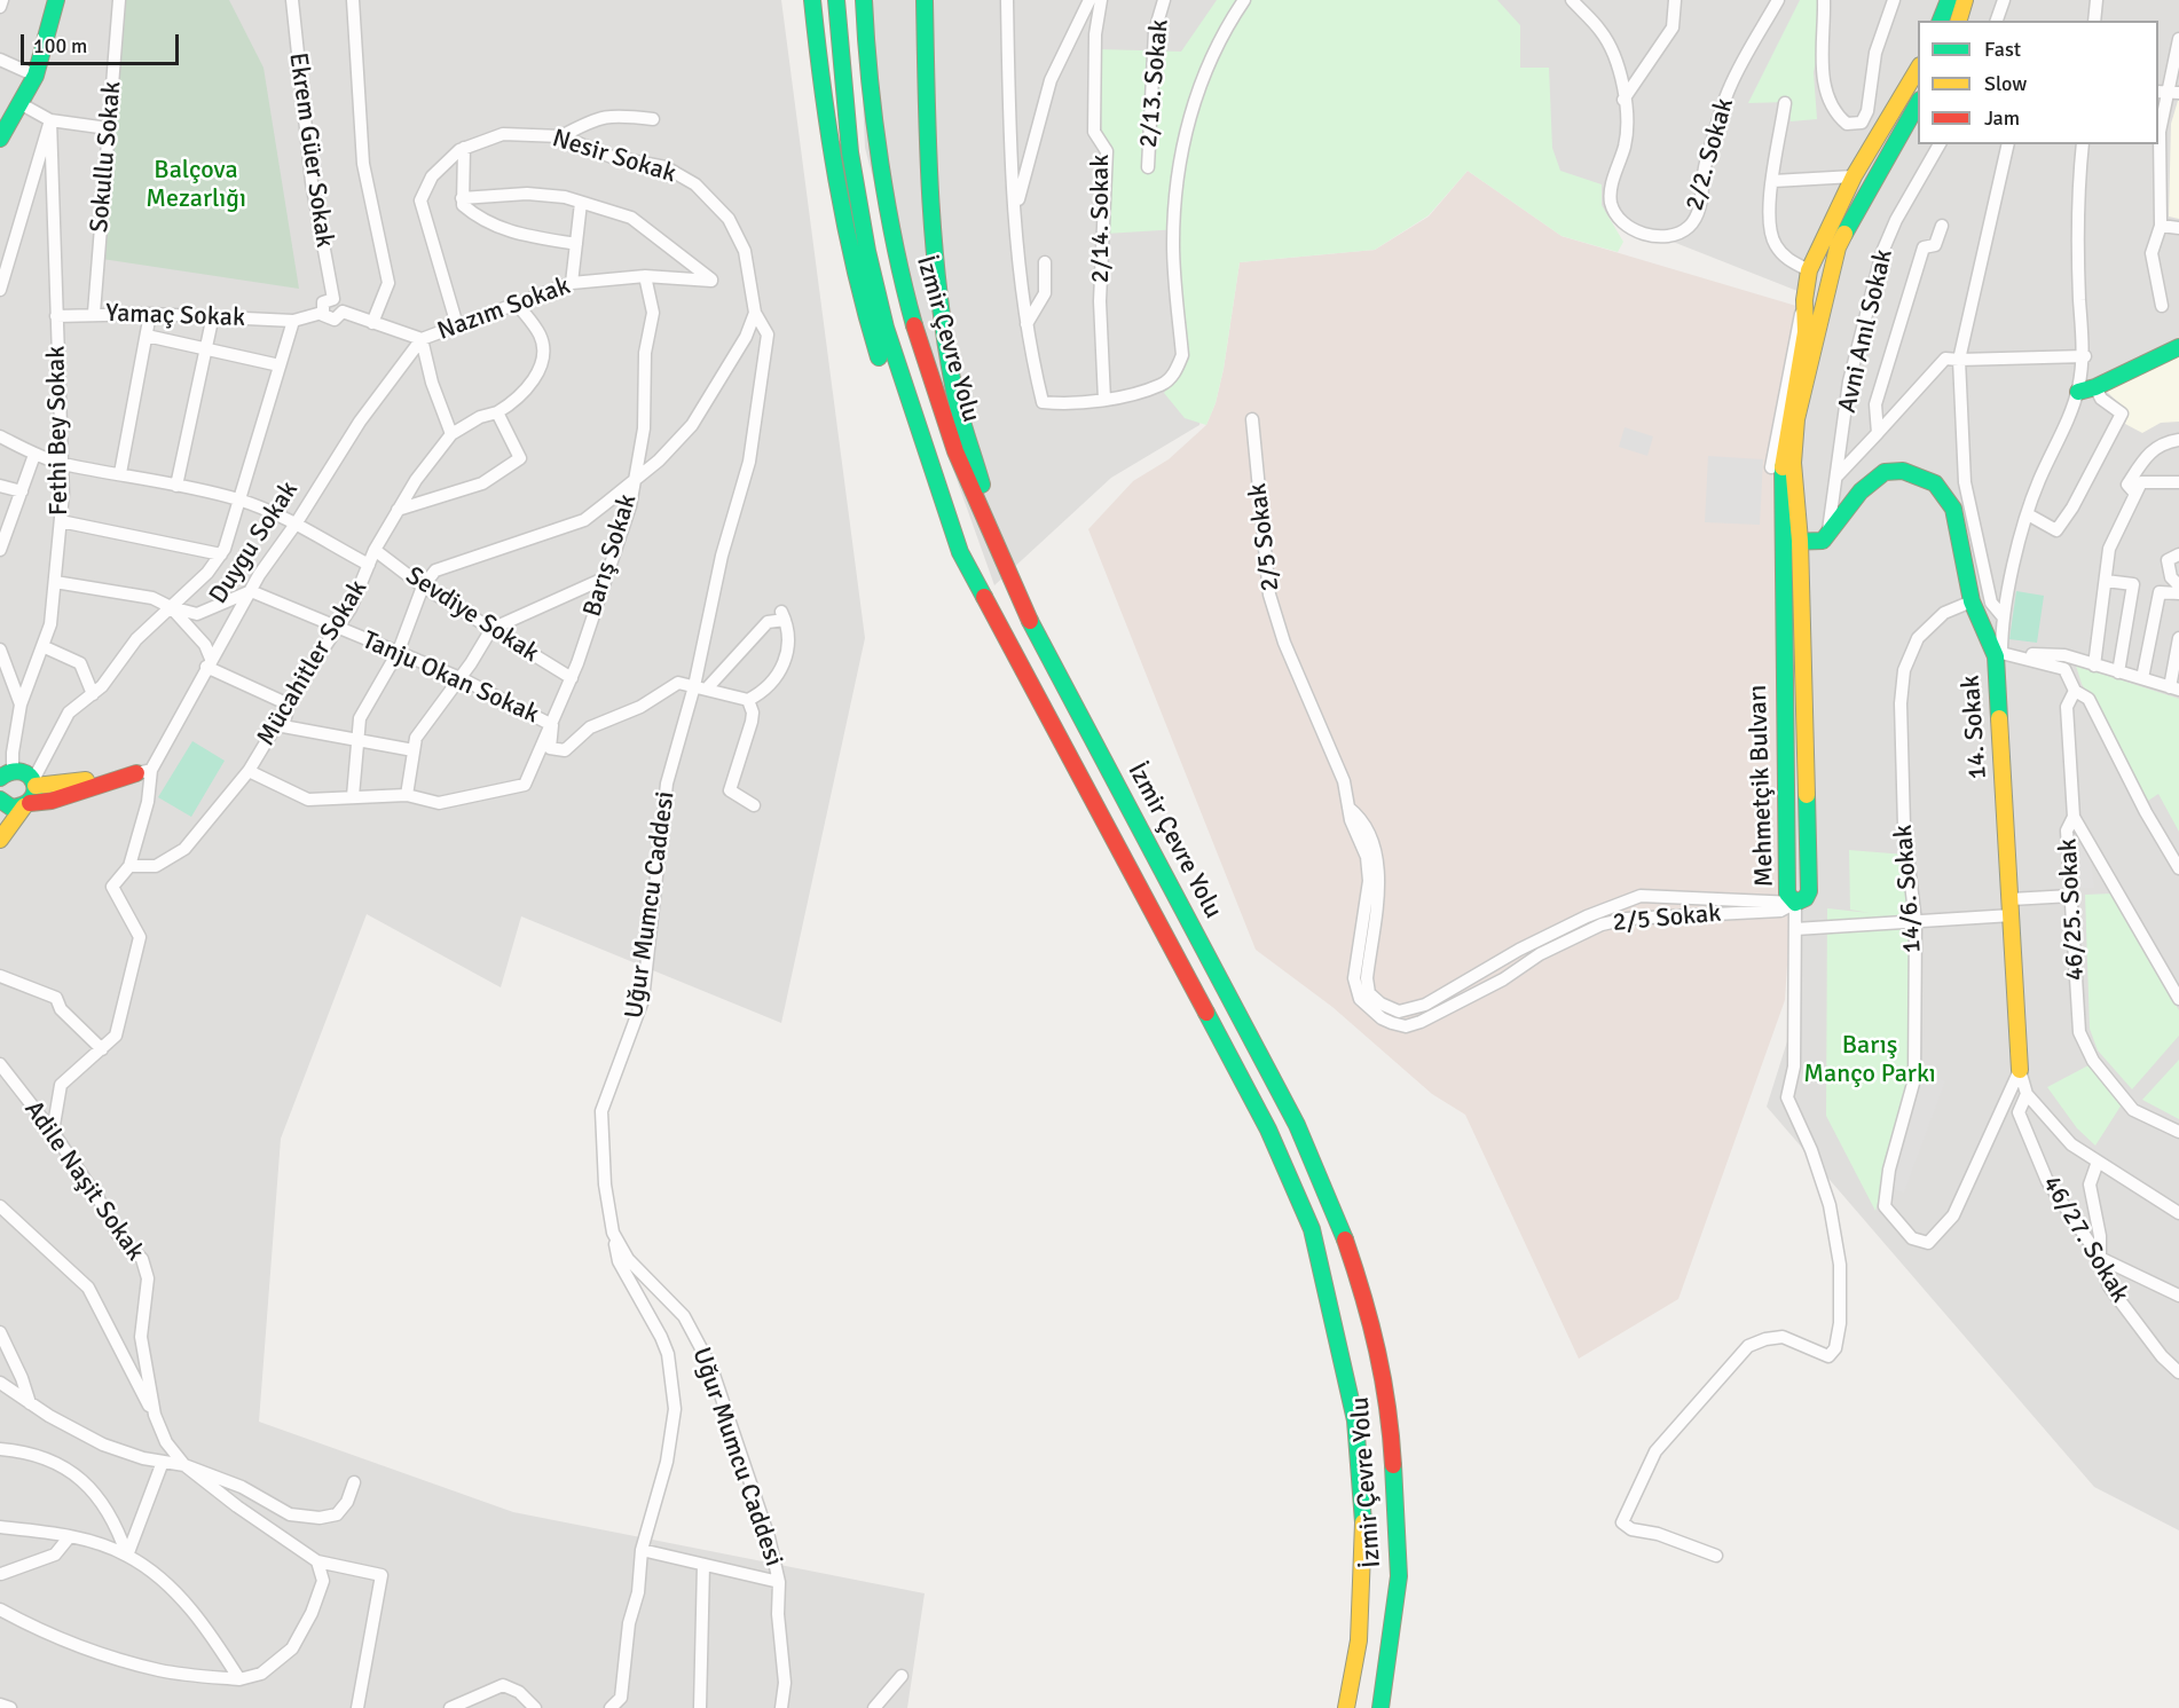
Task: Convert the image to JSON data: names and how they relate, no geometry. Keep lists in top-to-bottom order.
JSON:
{
  "streets": {
    "main road": ["İzmir Çevre Yolu", "14. Sokak", "Mehmetçik Bulvarı"],
    "street": [
      "2/13. Sokak",
      "Ekrem Güer Sokak",
      "2/2. Sokak",
      "Sokullu Sokak",
      "Nesir Sokak",
      "2/14. Sokak",
      "Nazım Sokak",
      "Yamaç Sokak",
      "Avni Anıl Sokak",
      "Fethi Bey Sokak",
      "2/5 Sokak",
      "Duygu Sokak",
      "Barış Sokak",
      "Sevdiye Sokak",
      "Mücahitler Sokak",
      "Tanju Okan Sokak",
      "14/6. Sokak",
      "Uğur Mumcu Caddesi",
      "46/25. Sokak",
      "Adile Naşit Sokak",
      "46/27. Sokak"
    ]
  },
  "crossings": [
    ["Ekrem Güer Sokak", "Nazım Sokak"],
    ["Ekrem Güer Sokak", "Yamaç Sokak"],
    ["Sokullu Sokak", "Yamaç Sokak"],
    ["Nesir Sokak", "Nazım Sokak"],
    ["Nesir Sokak", "Uğur Mumcu Caddesi"],
    ["Nazım Sokak", "Yamaç Sokak"],
    ["Nazım Sokak", "Duygu Sokak"],
    ["Nazım Sokak", "Barış Sokak"],
    ["Yamaç Sokak", "Fethi Bey Sokak"],
    ["2/5 Sokak", "Mehmetçik Bulvarı"],
    ["Duygu Sokak", "Tanju Okan Sokak"],
    ["Barış Sokak", "Sevdiye Sokak"],
    ["Barış Sokak", "Tanju Okan Sokak"],
    ["Sevdiye Sokak", "Mücahitler Sokak"],
    ["Mücahitler Sokak", "Tanju Okan Sokak"],
    ["Tanju Okan Sokak", "Uğur Mumcu Caddesi"],
    ["14. Sokak", "14/6. Sokak"]
  ],
  "parks": ["Balçova Mezarlığı", "Barış Manço Parkı"],
  "legend": ["Fast", "Slow", "Jam"],
  "scale_bar": "100 m"
}
